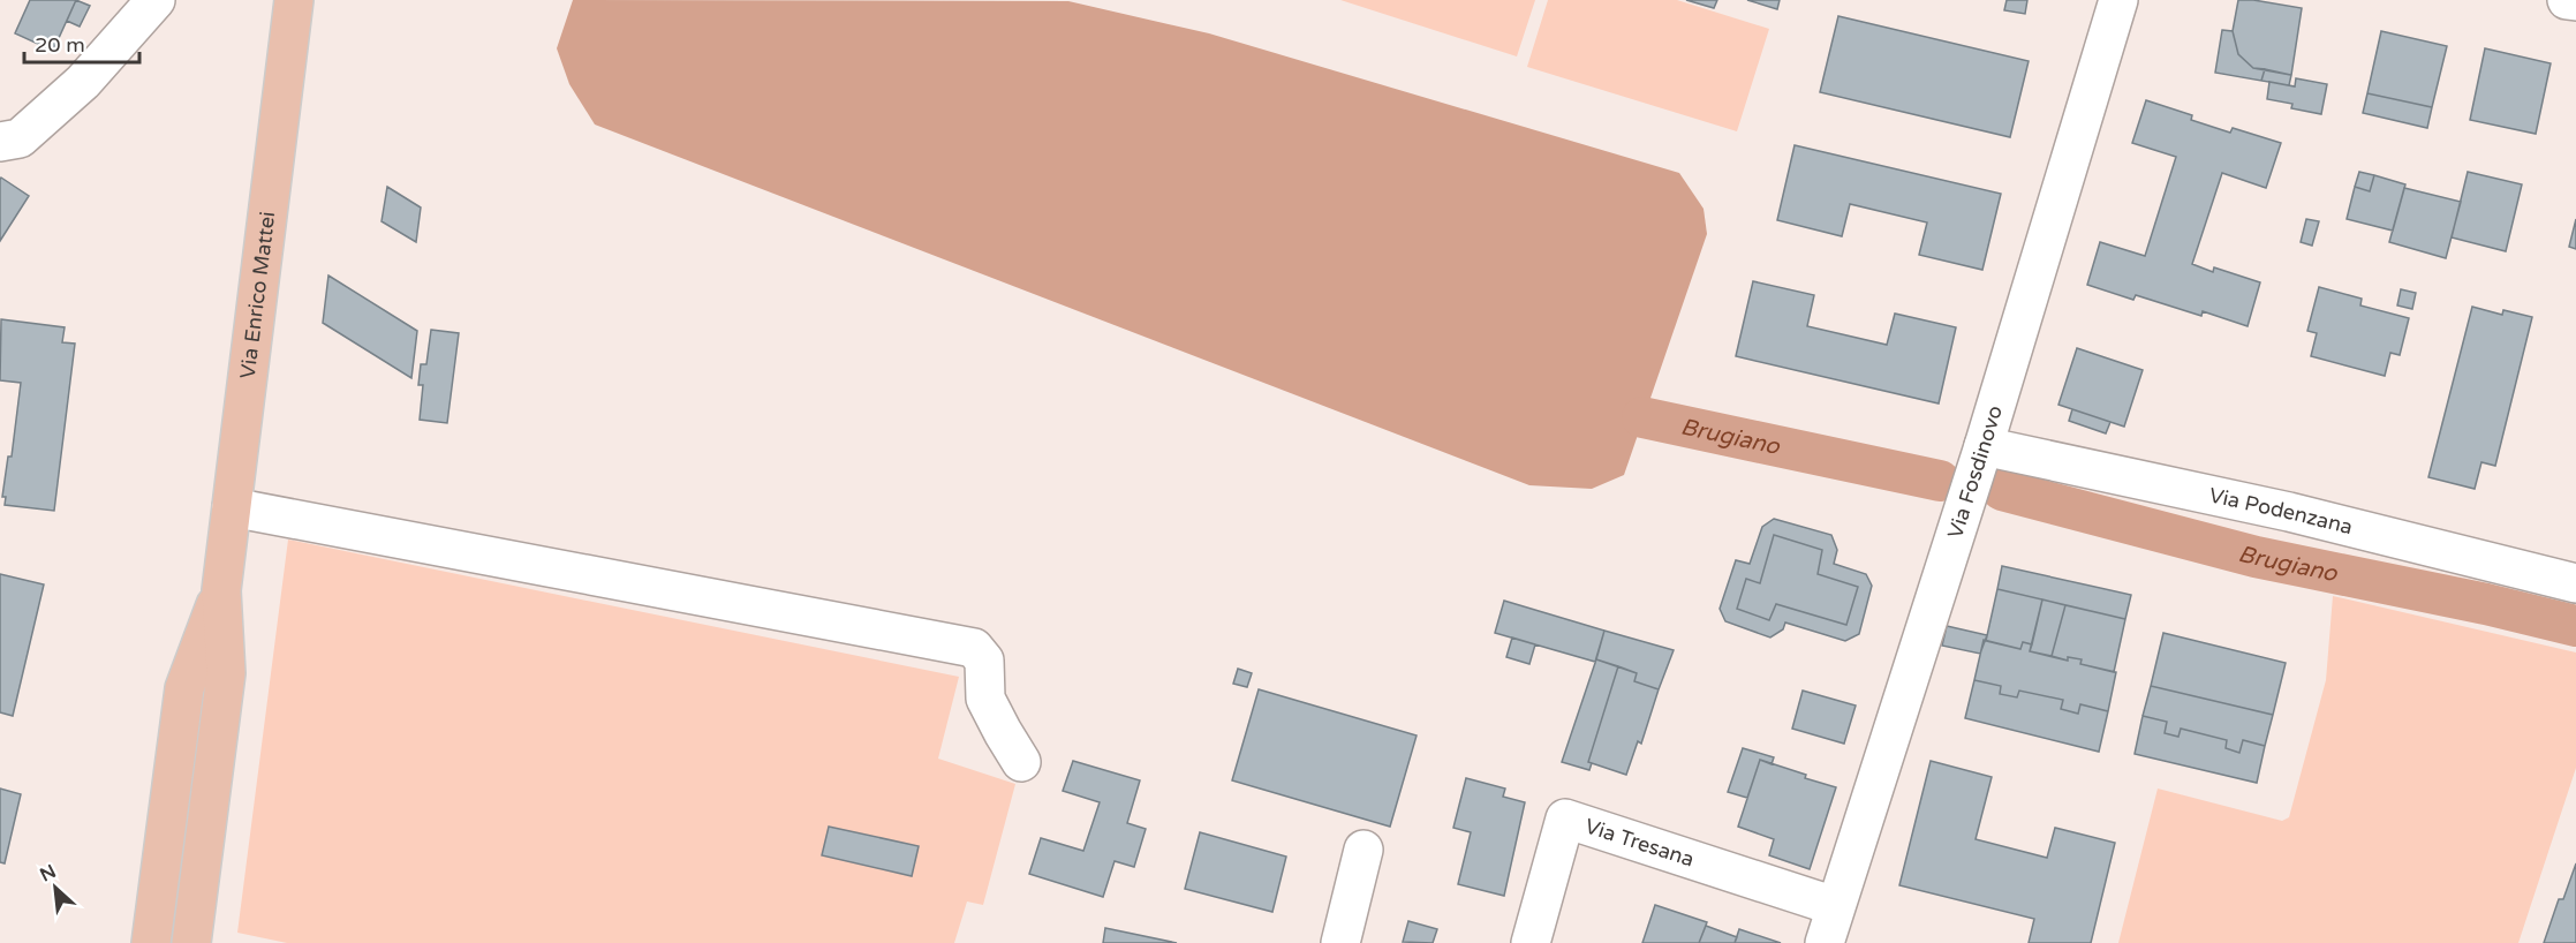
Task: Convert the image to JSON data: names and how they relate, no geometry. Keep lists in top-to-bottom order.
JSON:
{
  "streets": {
    "main road": ["Via Enrico Mattei"],
    "street": ["Via Fosdinovo", "Via Podenzana", "Via Tresana"]
  },
  "crossings": [
    ["Via Fosdinovo", "Via Podenzana"],
    ["Via Fosdinovo", "Via Tresana"]
  ],
  "water": ["Brugiano"],
  "scale_bar": "20 m",
  "north": "top left"
}
